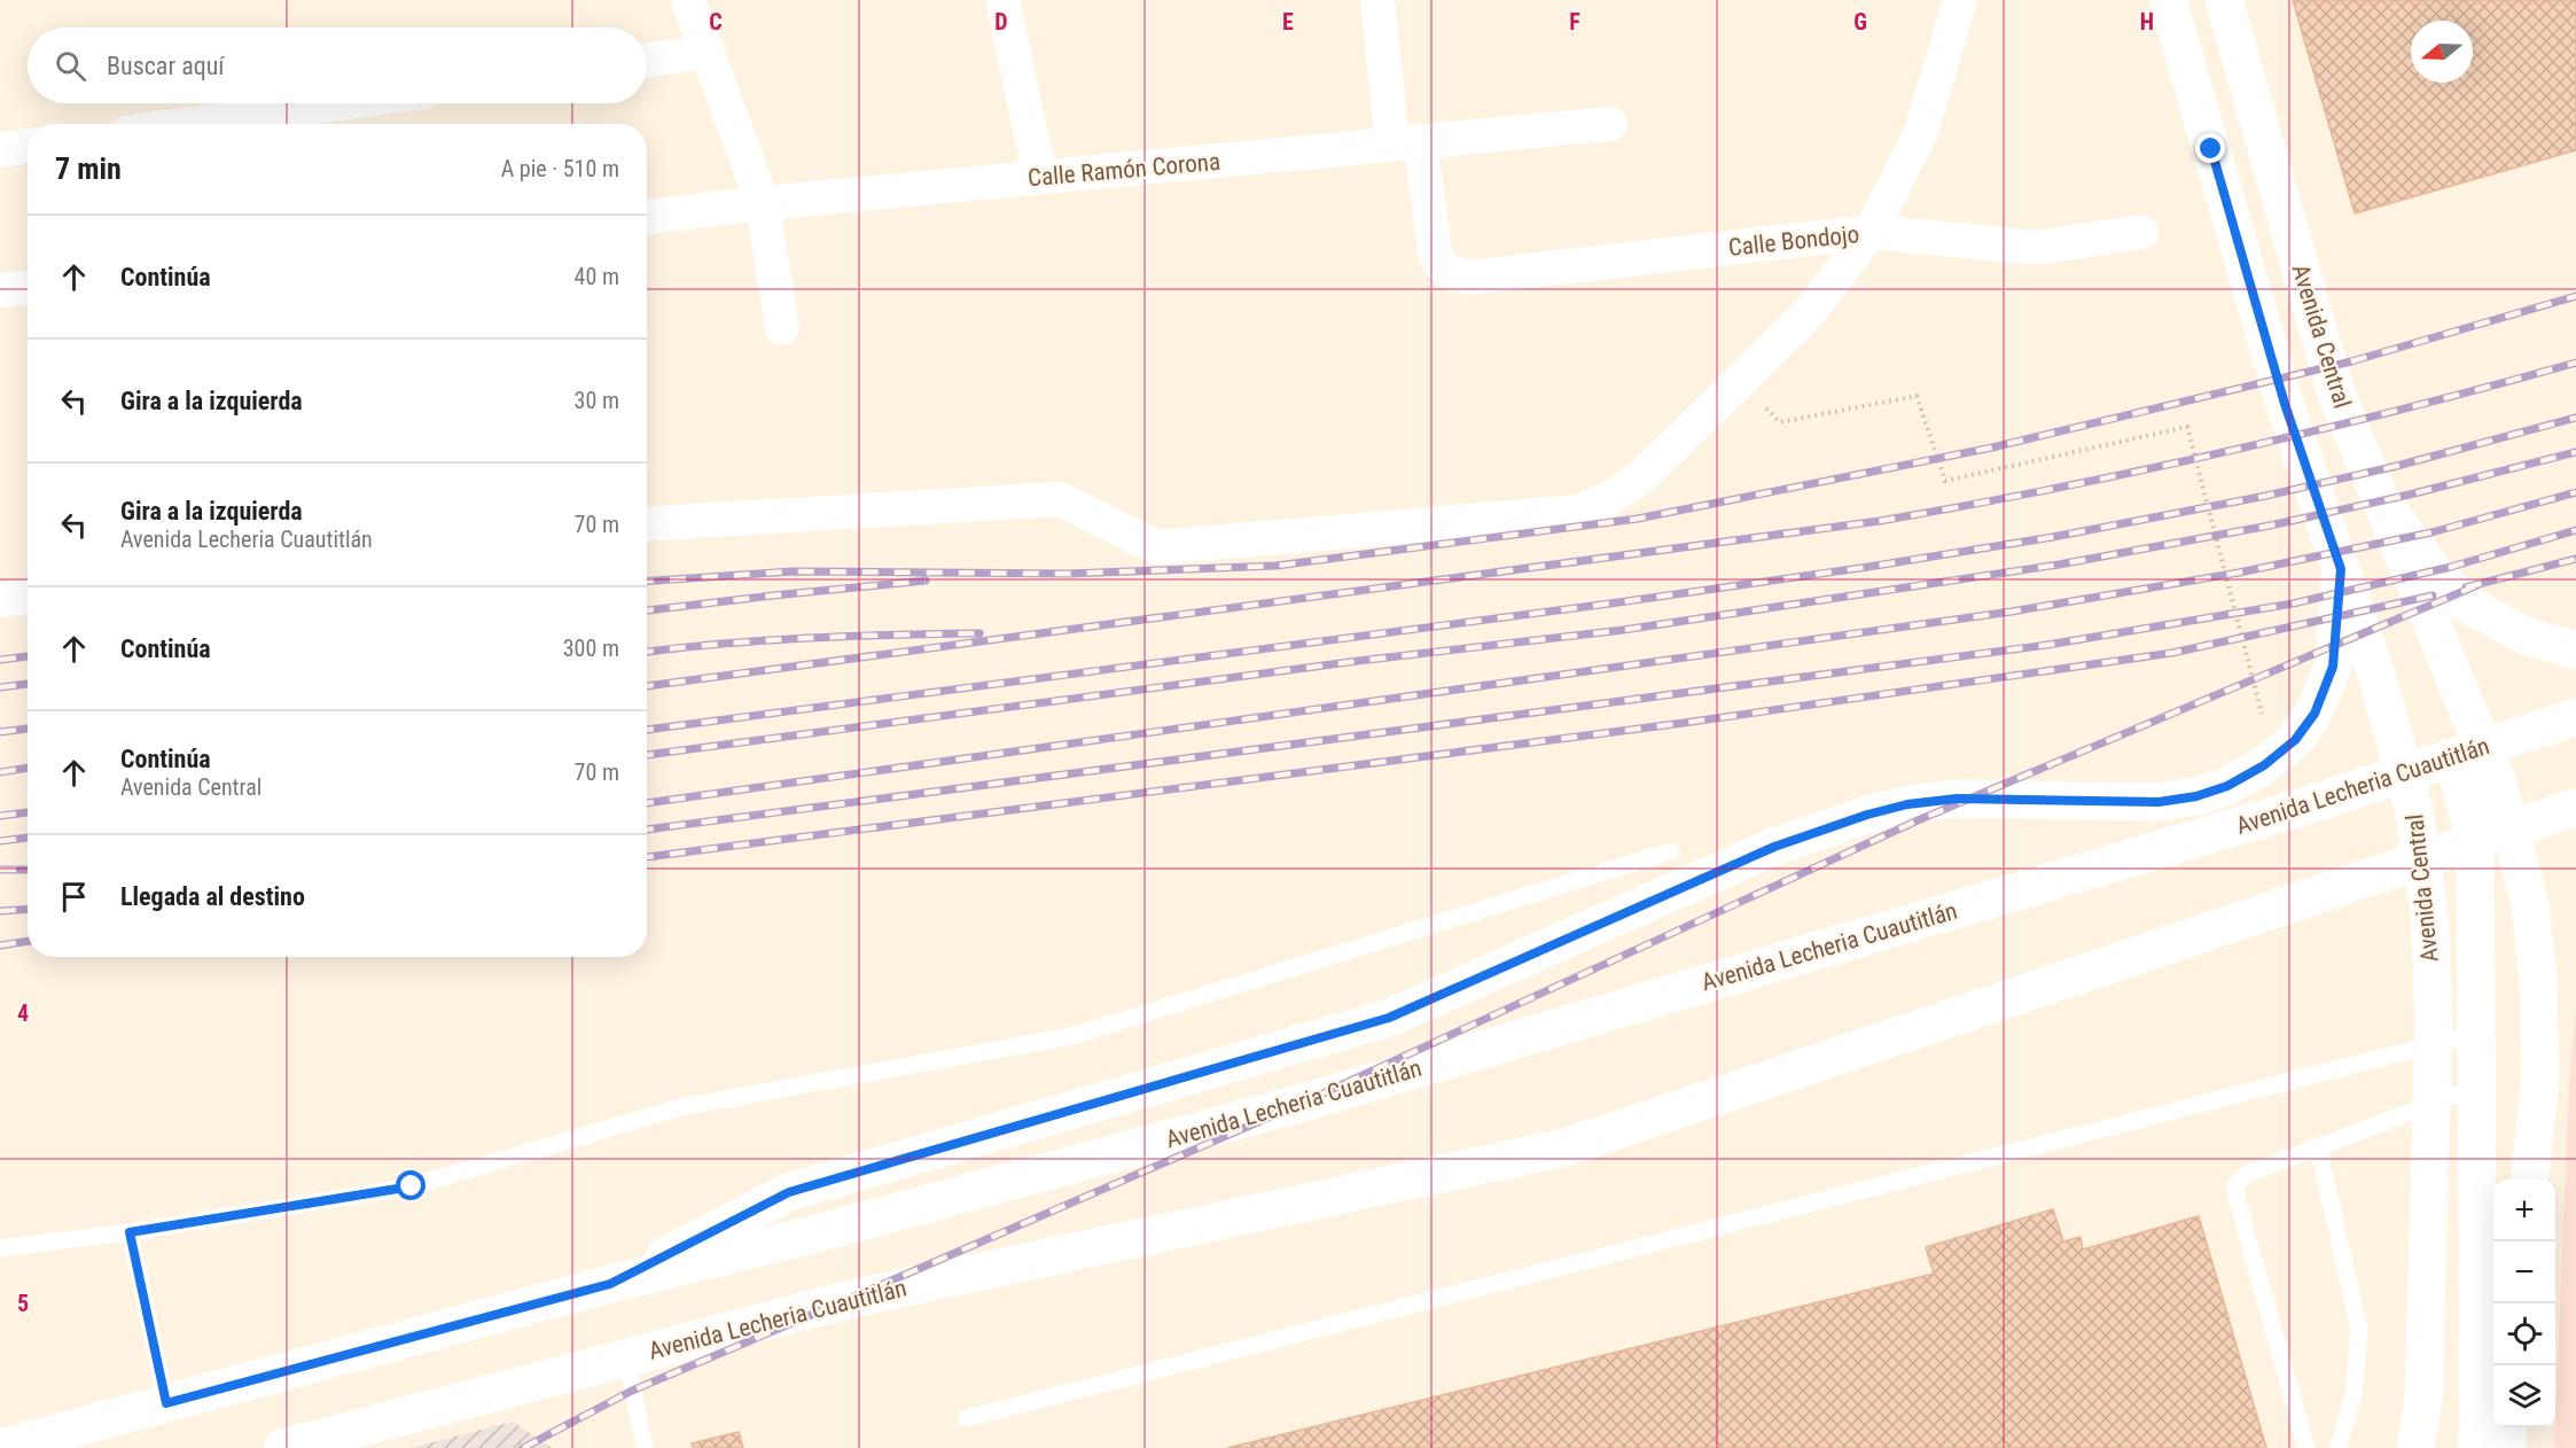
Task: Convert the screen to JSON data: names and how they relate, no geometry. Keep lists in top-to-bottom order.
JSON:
{
  "streets": {
    "main road": ["Avenida Central", "Avenida Lecheria Cuautitlán"],
    "street": ["Calle Ramón Corona", "Calle Bondojo"]
  },
  "crossings": [
    ["Calle Ramón Corona", "Calle Bondojo"]
  ],
  "north": "left",
  "page": {
    "search": "Buscar aquí",
    "heading": ["7 min", "A pie · 510 m"],
    "list": [
      ["Continúa", "40 m"],
      ["Gira a la izquierda", "30 m"],
      ["Gira a la izquierda", "Avenida Lecheria Cuautitlán", "70 m"],
      ["Continúa", "300 m"],
      ["Continúa", "Avenida Central", "70 m"],
      "Llegada al destino"
    ],
    "map_buttons": ["+", "−"]
  },
  "grid": {
    "columns": [
      "C",
      "D",
      "E",
      "F",
      "G",
      "H"
    ],
    "rows": ["4", "5"]
  }
}
